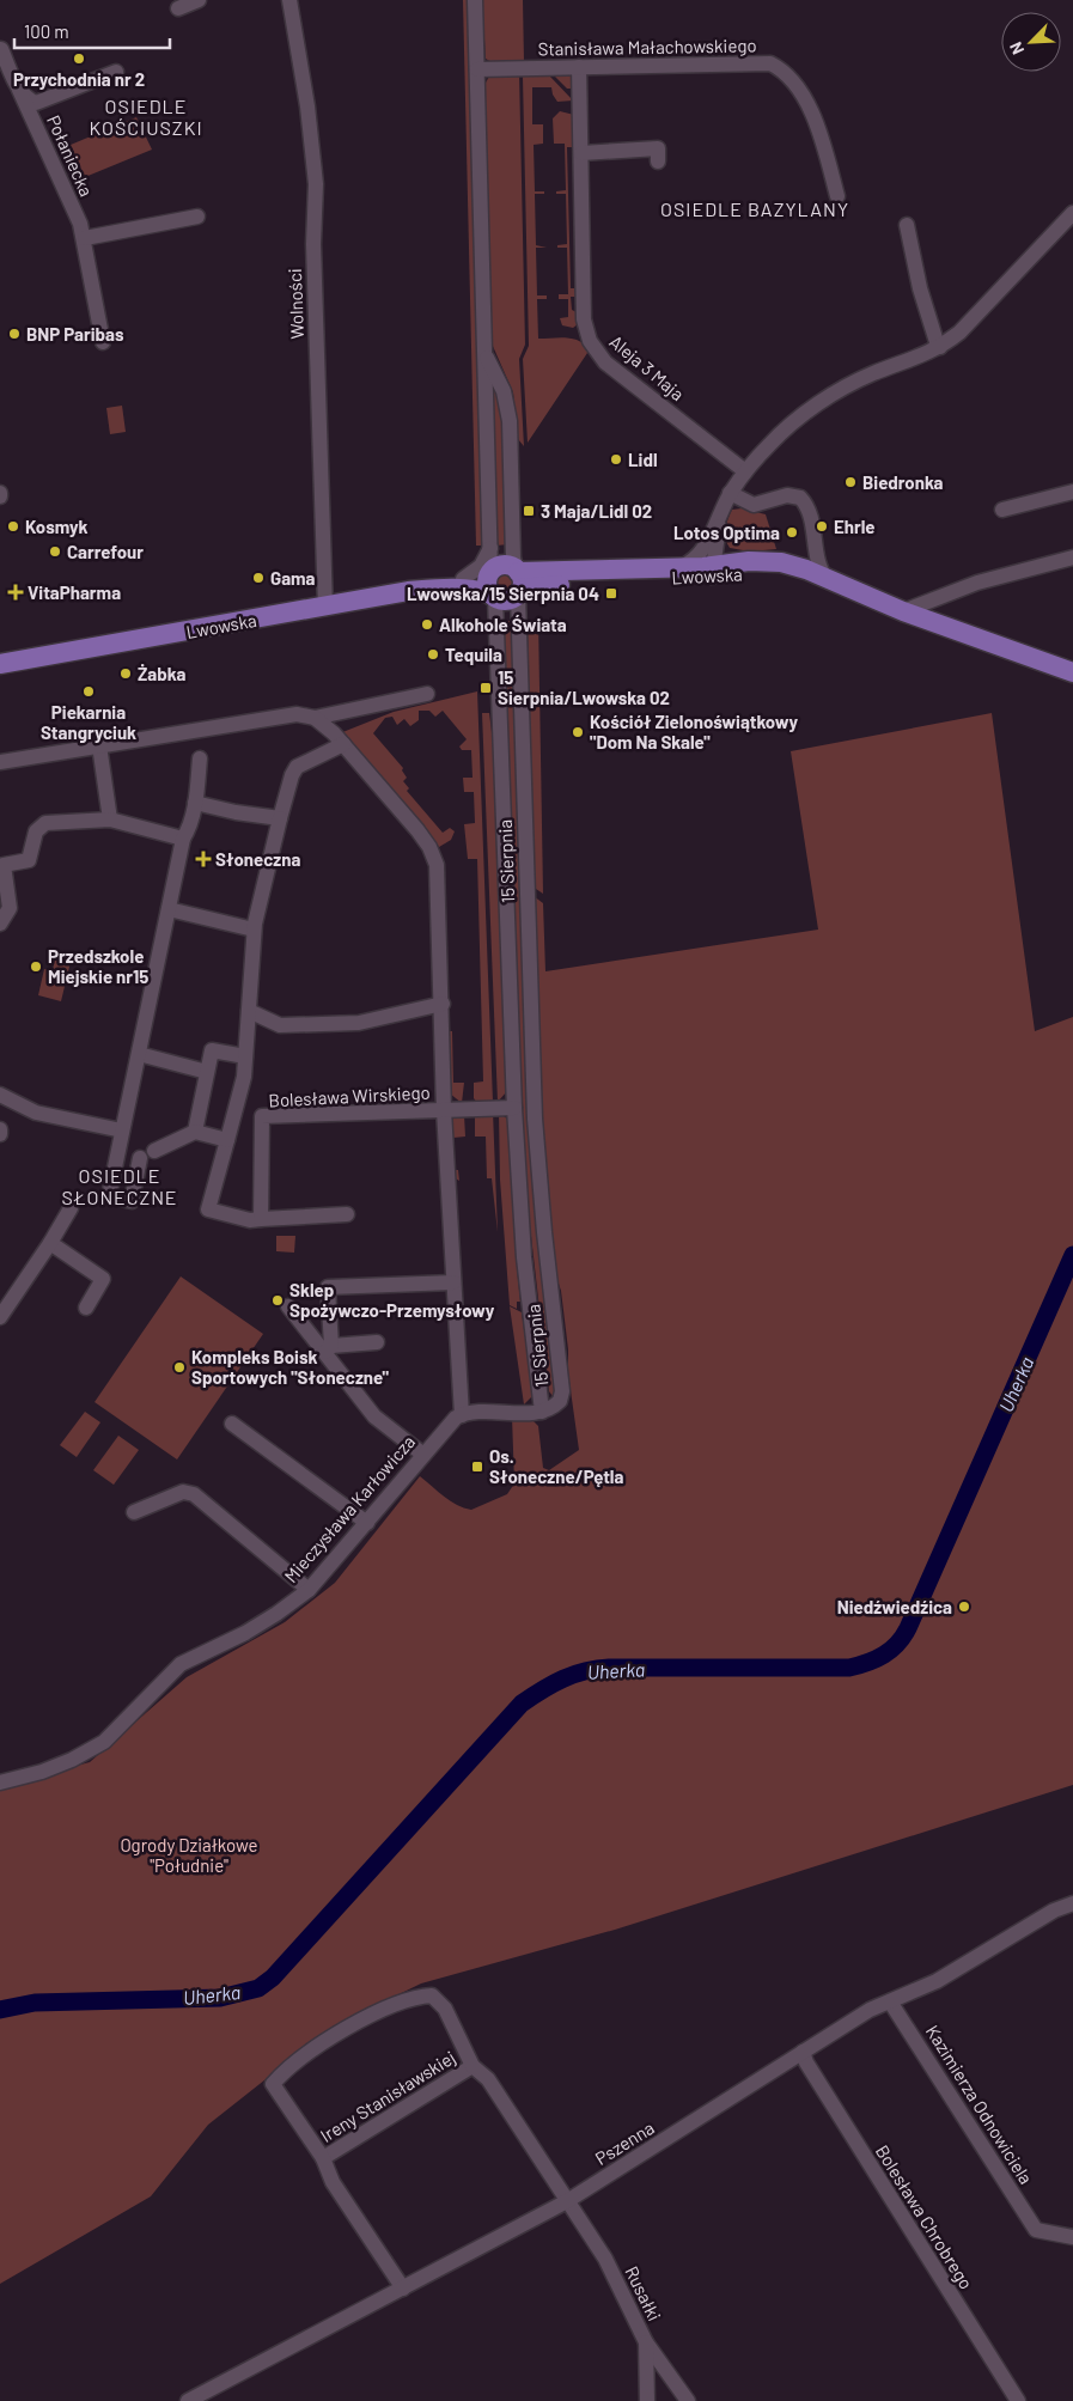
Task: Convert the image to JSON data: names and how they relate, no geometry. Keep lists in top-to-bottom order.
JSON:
{
  "streets": {
    "main road": ["Lwowska"],
    "street": [
      "Stanisława Małachowskiego",
      "Połaniecka",
      "Wolności",
      "Aleja 3 Maja",
      "15 Sierpnia",
      "Bolesława Wirskiego",
      "Mieczysława Karłowicza",
      "Ireny Stanisławskiej",
      "Kazimierza Odnowiciela",
      "Pszenna",
      "Bolesława Chrobrego",
      "Rusałki"
    ]
  },
  "crossings": [
    ["Stanisława Małachowskiego", "Aleja 3 Maja"],
    ["Wolności", "Lwowska"],
    ["Lwowska", "15 Sierpnia"],
    ["15 Sierpnia", "Bolesława Wirskiego"],
    ["Ireny Stanisławskiej", "Pszenna"],
    ["Ireny Stanisławskiej", "Rusałki"],
    ["Kazimierza Odnowiciela", "Pszenna"],
    ["Pszenna", "Bolesława Chrobrego"],
    ["Pszenna", "Rusałki"]
  ],
  "districts": ["OSIEDLE KOŚCIUSZKI", "OSIEDLE BAZYLANY", "OSIEDLE SŁONECZNE"],
  "water": ["Uherka"],
  "parks": ["Ogrody Działkowe \"Południe\""],
  "places": {
    "other": [
      "Przychodnia nr 2",
      "BNP Paribas",
      "Lidl",
      "Biedronka",
      "Kosmyk",
      "Ehrle",
      "Lotos Optima",
      "Carrefour",
      "Gama",
      "Alkohole Świata",
      "Tequila",
      "Żabka",
      "Piekarnia Stangryciuk",
      "Kościół Zielonoświątkowy \"Dom Na Skale\"",
      "Przedszkole Miejskie nr15",
      "Sklep Spożywczo-Przemysłowy",
      "Kompleks Boisk Sportowych \"Słoneczne\"",
      "Niedźwiedźica"
    ],
    "transit": [
      "3 Maja/Lidl 02",
      "Lwowska/15 Sierpnia 04",
      "15 Sierpnia/Lwowska 02",
      "Os. Słoneczne/Pętla"
    ],
    "health": ["VitaPharma", "Słoneczna"]
  },
  "scale_bar": "100 m",
  "north": "bottom left"
}
